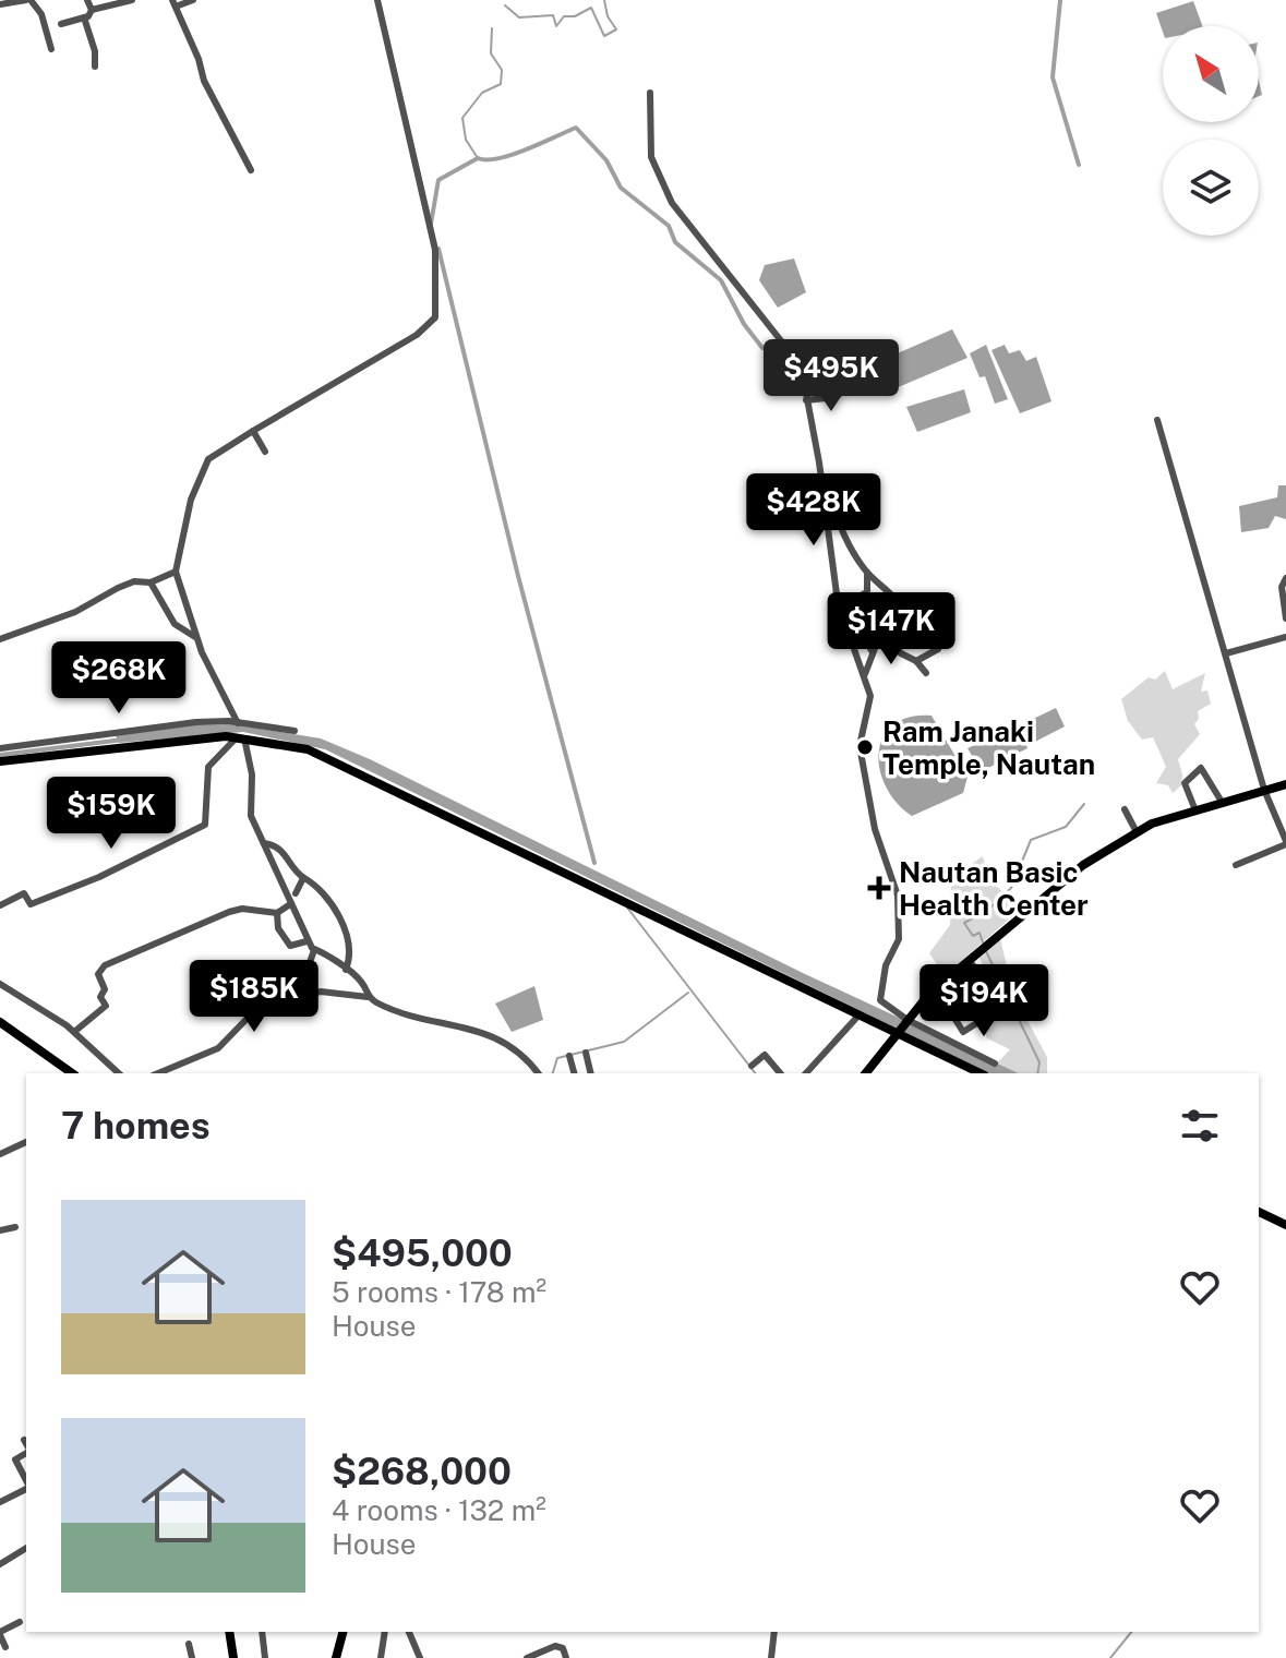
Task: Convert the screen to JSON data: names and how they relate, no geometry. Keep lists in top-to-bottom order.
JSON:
{
  "places": {
    "other": ["Ram Janaki Temple, Nautan"],
    "health": ["Nautan Basic Health Center"]
  },
  "north": "top left",
  "page": {
    "price": [
      "$495K",
      "$428K",
      "$147K",
      "$268K",
      "$159K",
      "$185K",
      "$194K"
    ],
    "heading": "7 homes",
    "list": [
      {
        "name": "$495,000",
        "note": "5 rooms · 178 m² · House"
      },
      {
        "name": "$268,000",
        "note": "4 rooms · 132 m² · House"
      }
    ]
  }
}
